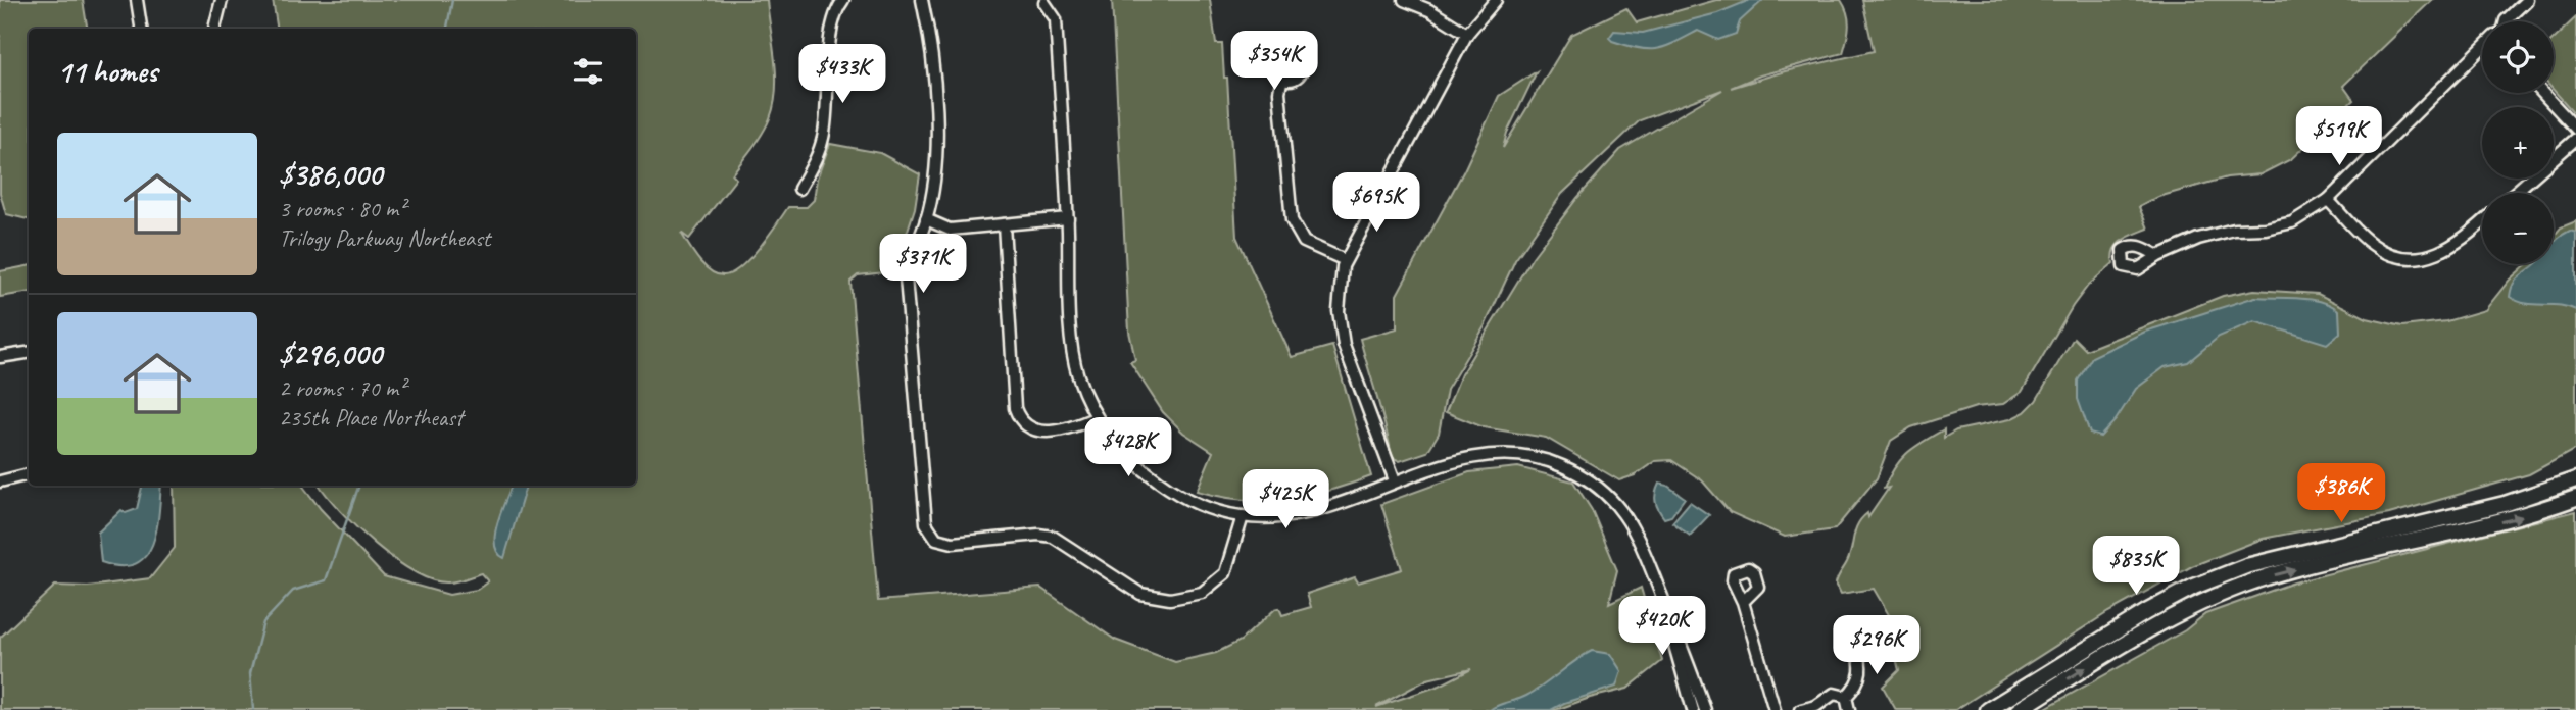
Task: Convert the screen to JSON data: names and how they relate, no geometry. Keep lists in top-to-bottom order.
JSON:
{
  "page": {
    "map_buttons": ["+", "−"],
    "heading": "11 homes",
    "price": [
      "$354K",
      "$433K",
      "$519K",
      "$695K",
      "$371K",
      "$428K",
      "$386K",
      "$425K",
      "$835K",
      "$420K",
      "$296K"
    ],
    "list": [
      {
        "name": "$386,000",
        "note": "3 rooms · 80 m² · Trilogy Parkway Northeast"
      },
      {
        "name": "$296,000",
        "note": "2 rooms · 70 m² · 235th Place Northeast"
      }
    ]
  }
}
